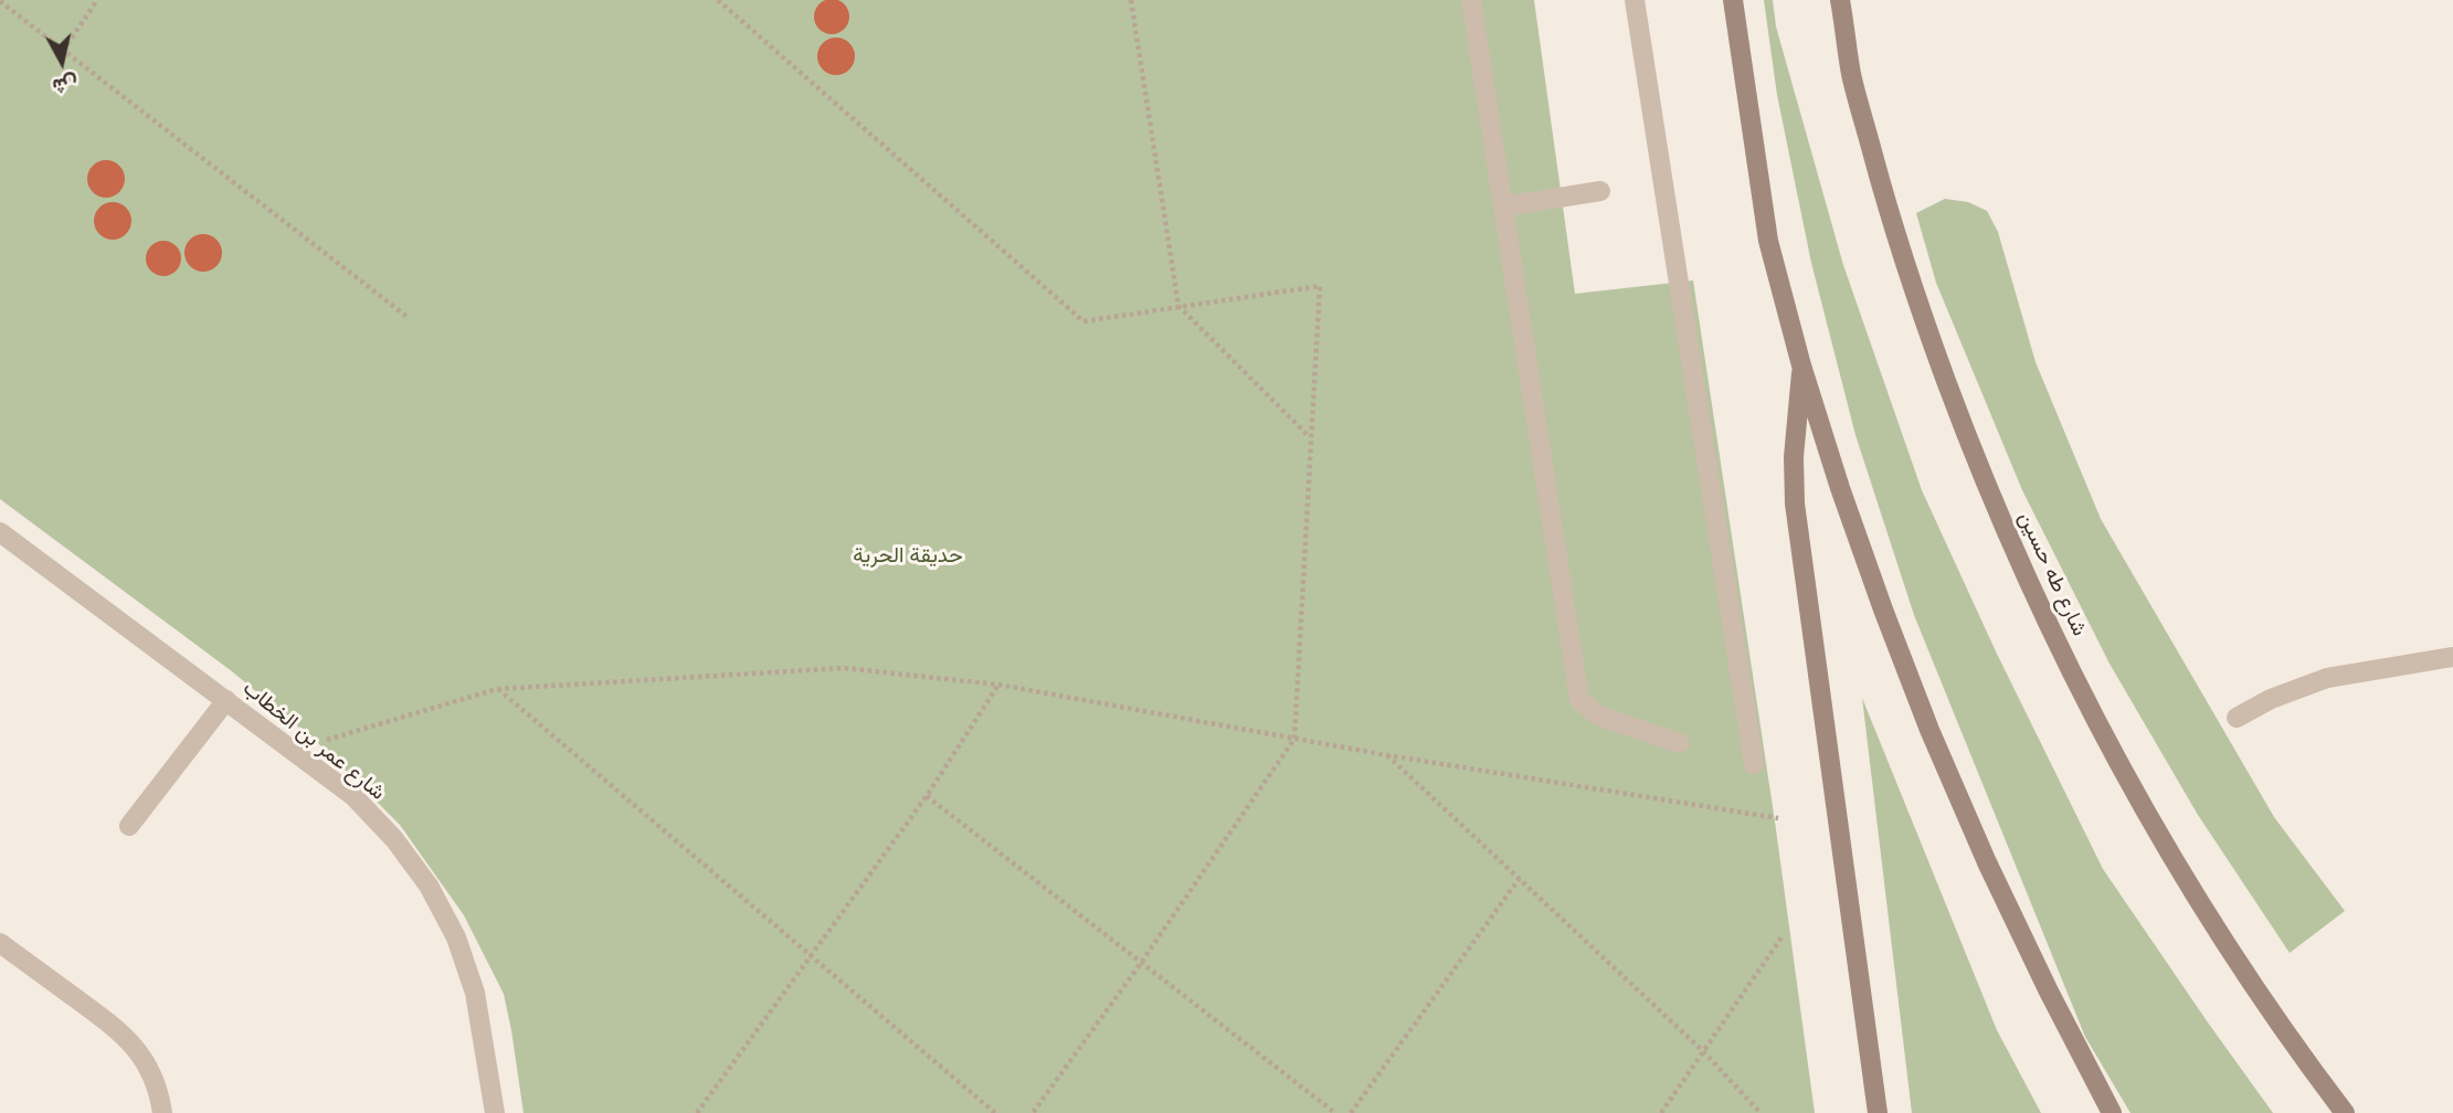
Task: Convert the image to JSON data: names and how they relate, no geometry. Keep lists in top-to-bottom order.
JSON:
{
  "streets": {
    "main road": ["شارع طه حسين"],
    "street": ["شارع عمر بن الخطاب"]
  },
  "parks": ["حديقة الحرية"],
  "north": "bottom"
}
